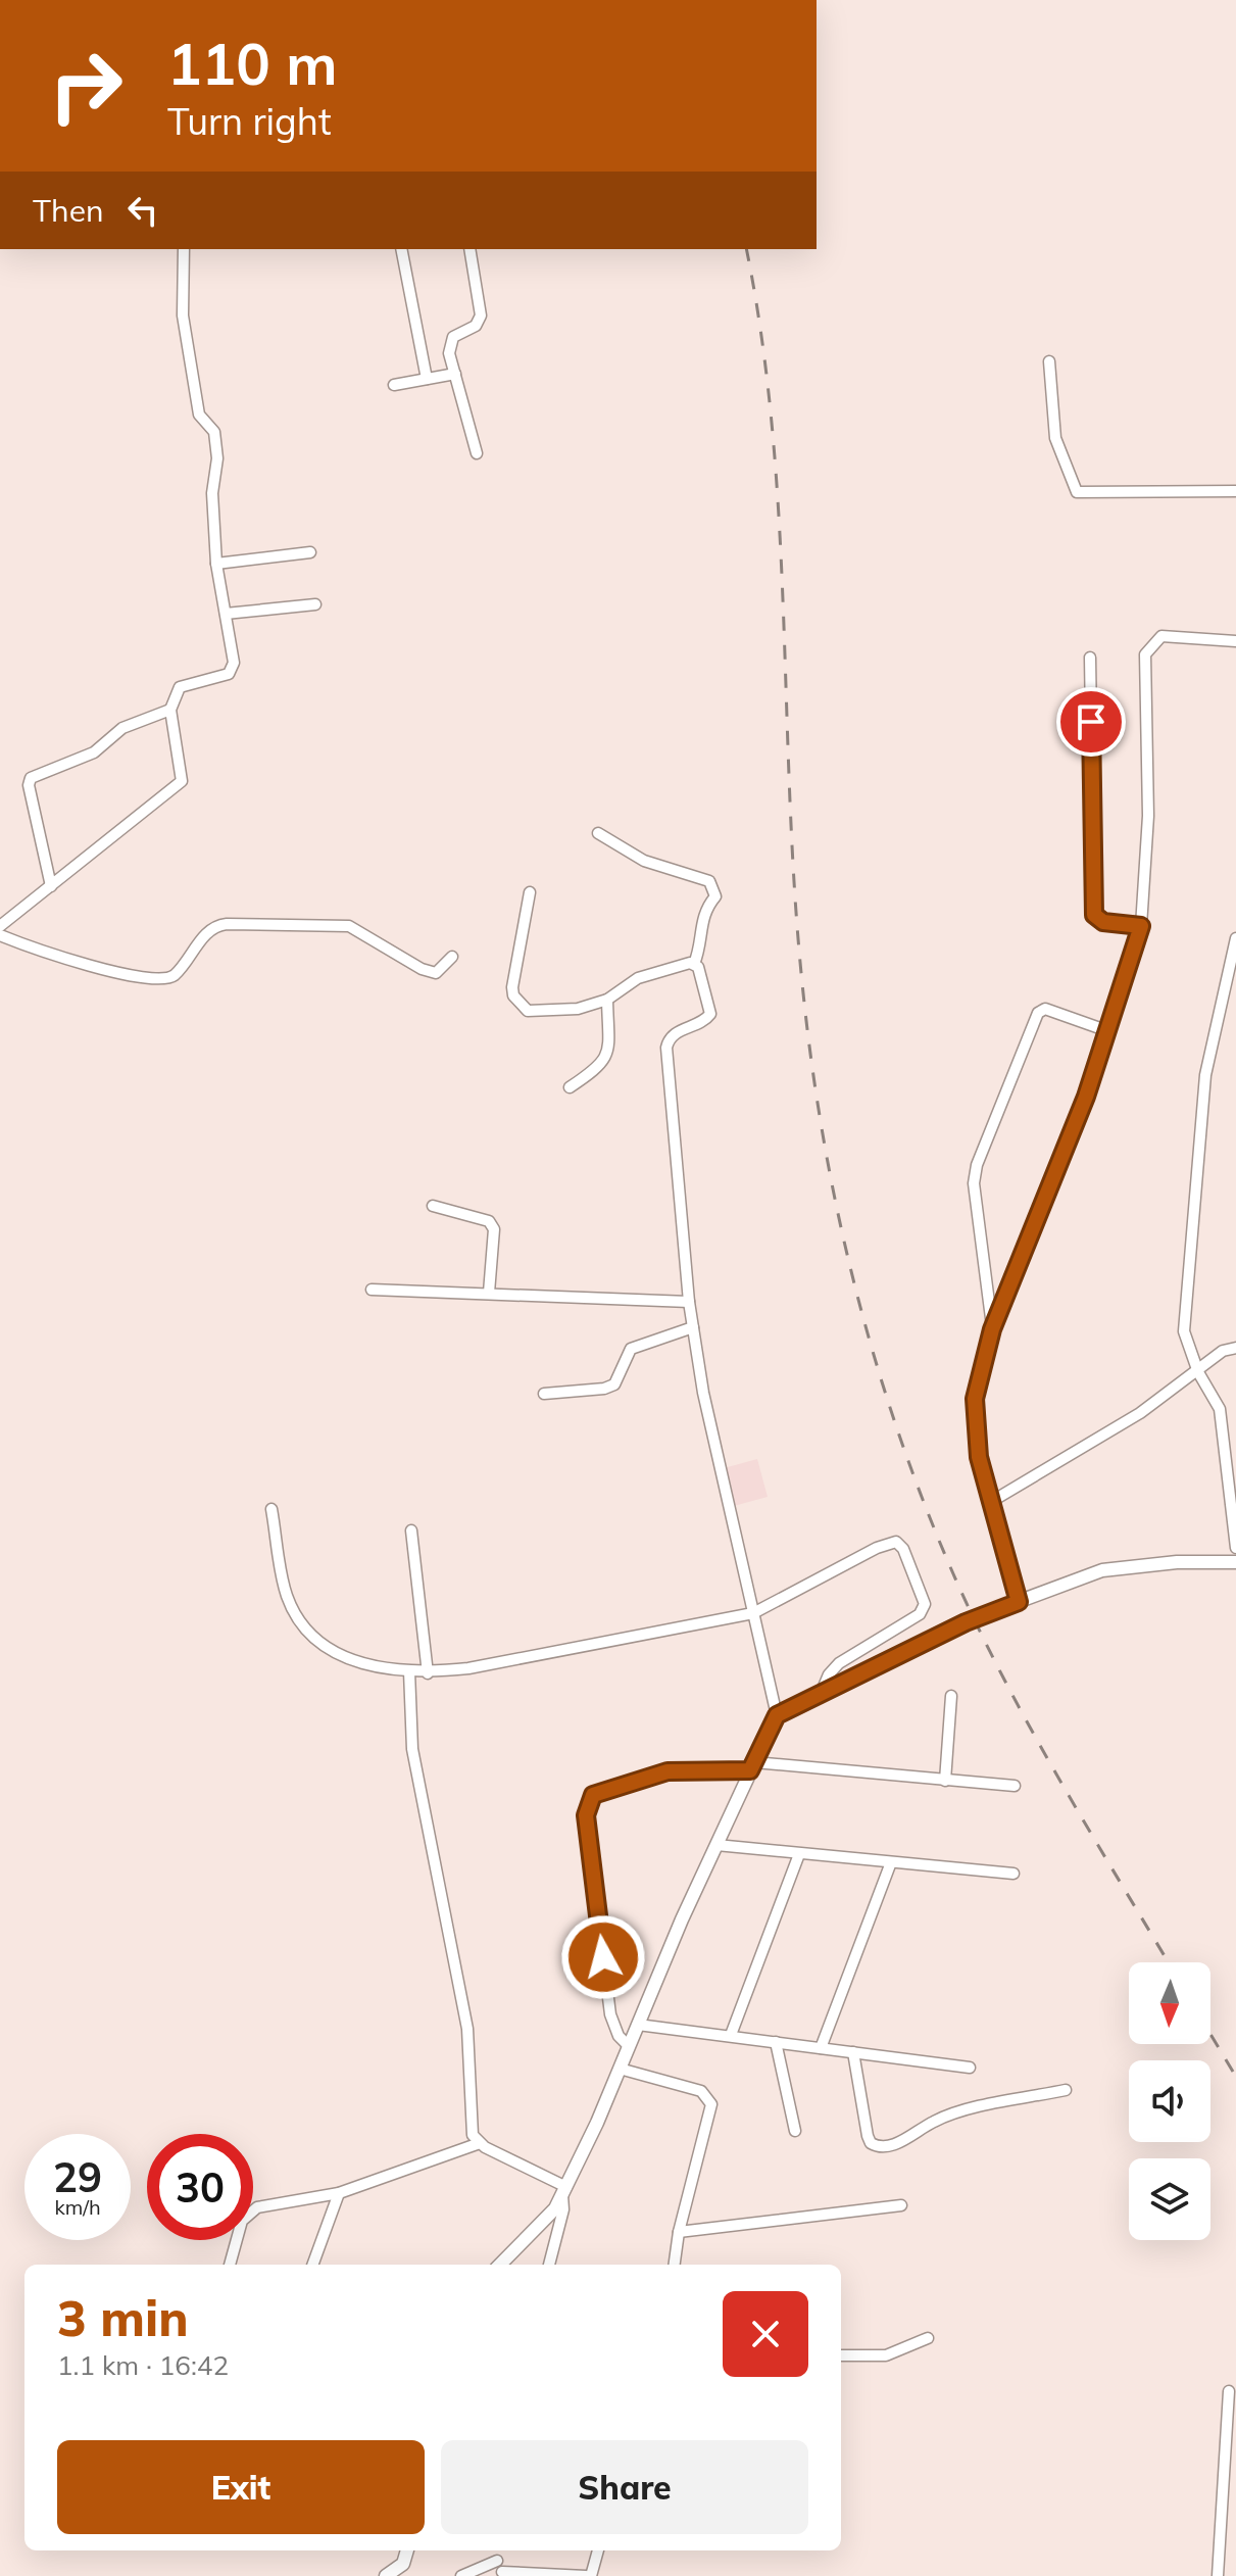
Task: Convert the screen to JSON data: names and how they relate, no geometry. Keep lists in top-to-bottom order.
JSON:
{
  "north": "bottom",
  "page": {
    "turn": ["110 m", "Turn right"],
    "then": "Then",
    "speed": "29 km/h",
    "limit": "30",
    "heading": ["3 min", "1.1 km · 16:42"],
    "buttons": ["Exit", "Share"]
  }
}
